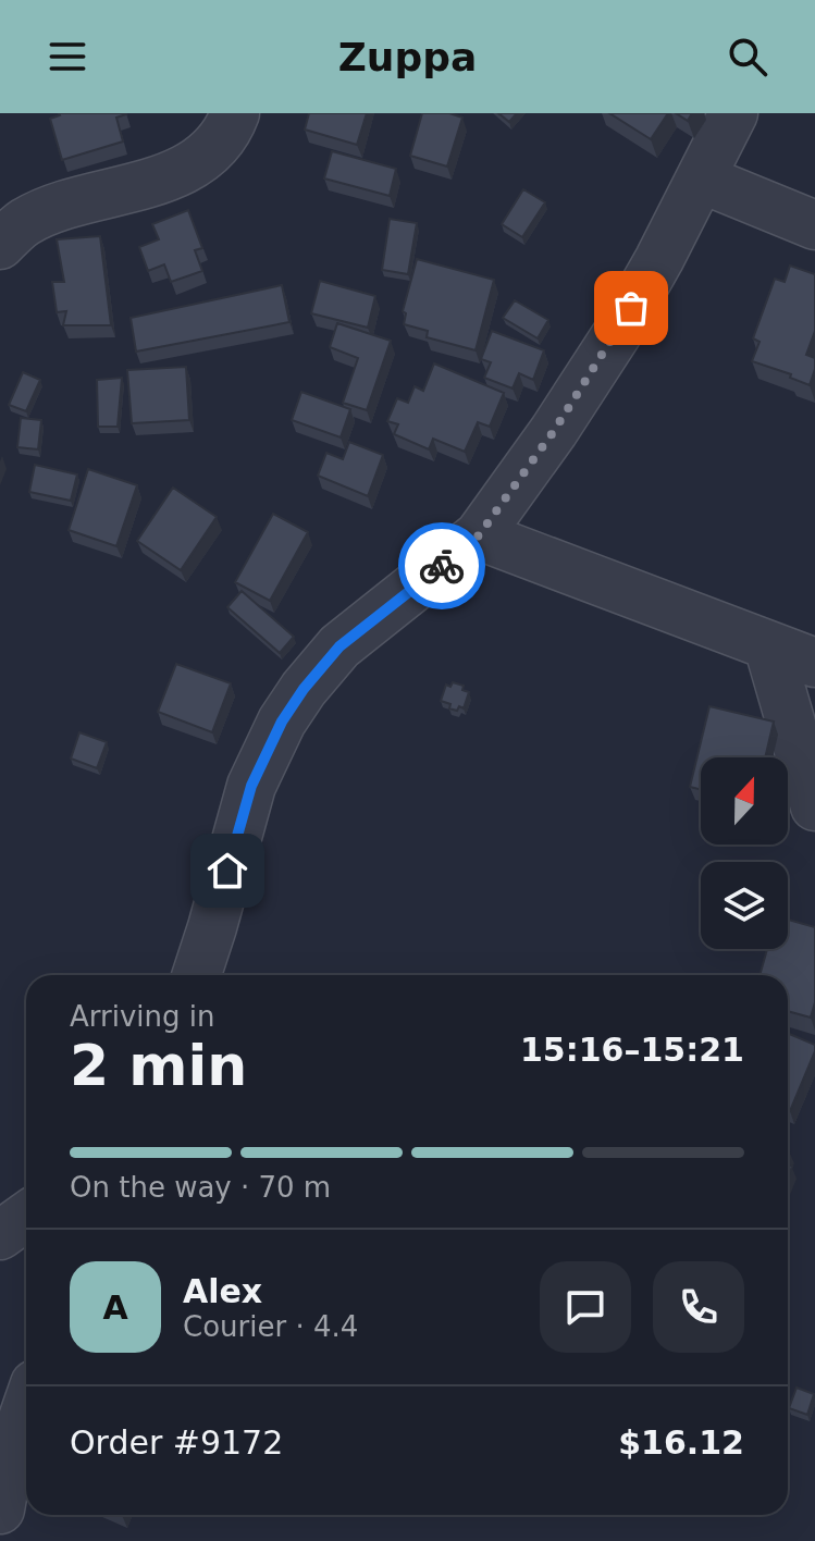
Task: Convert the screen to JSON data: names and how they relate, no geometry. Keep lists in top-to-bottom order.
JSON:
{
  "north": "top",
  "page": {
    "header": "Zuppa",
    "heading": ["2 min", "Arriving in", "15:16–15:21"],
    "panel": [
      "Alex",
      "Courier · 4.4",
      "Order #9172",
      "$16.12"
    ],
    "bar": "On the way · 70 m",
    "round": "A"
  }
}
